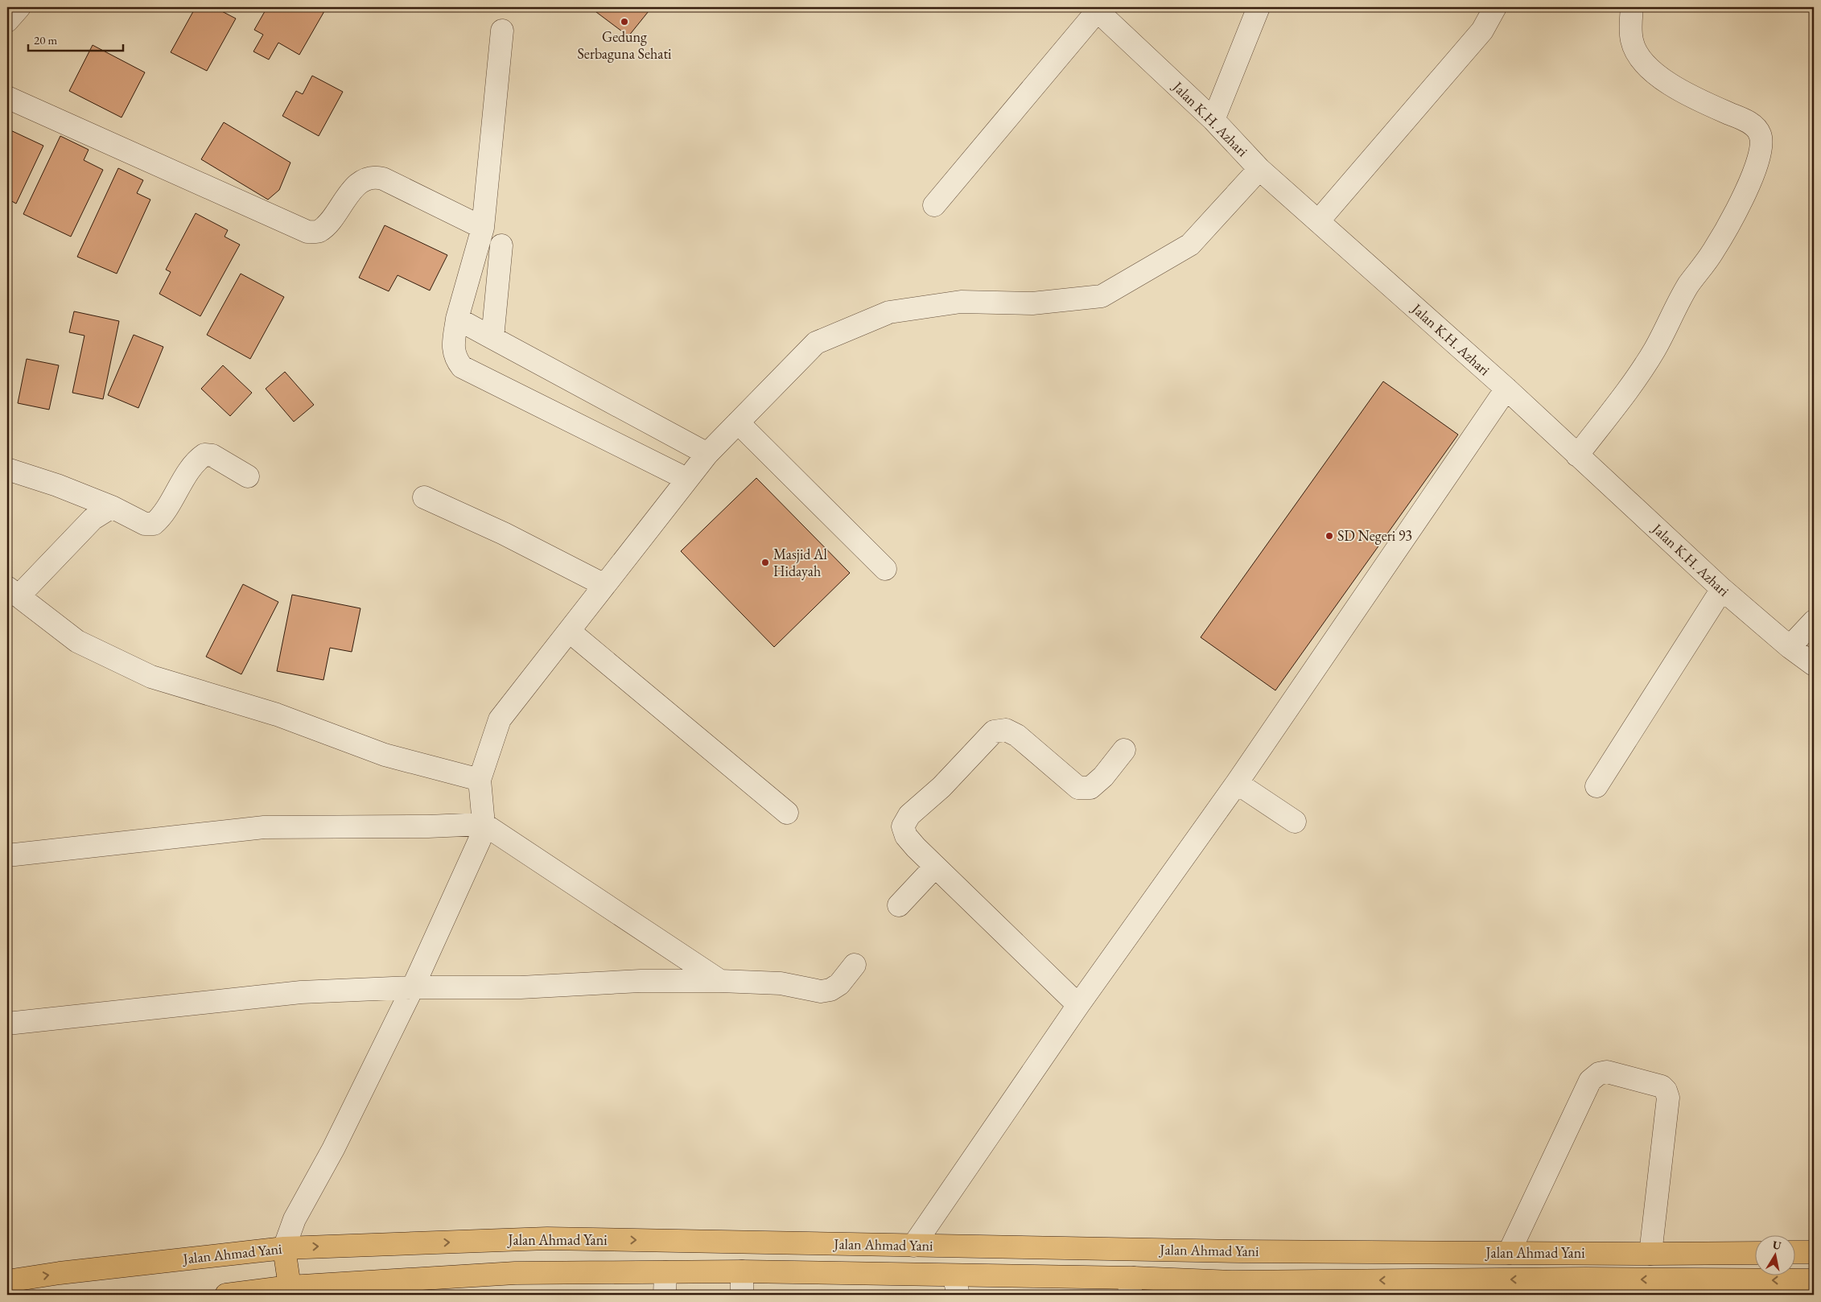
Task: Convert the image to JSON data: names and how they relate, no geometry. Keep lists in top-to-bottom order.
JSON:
{
  "streets": {
    "highway": ["Jalan Ahmad Yani"],
    "street": ["Jalan K.H. Azhari"]
  },
  "places": ["Gedung Serbaguna Sehati", "SD Negeri 93", "Masjid Al Hidayah"],
  "scale_bar": "20 m",
  "north": "top"
}
